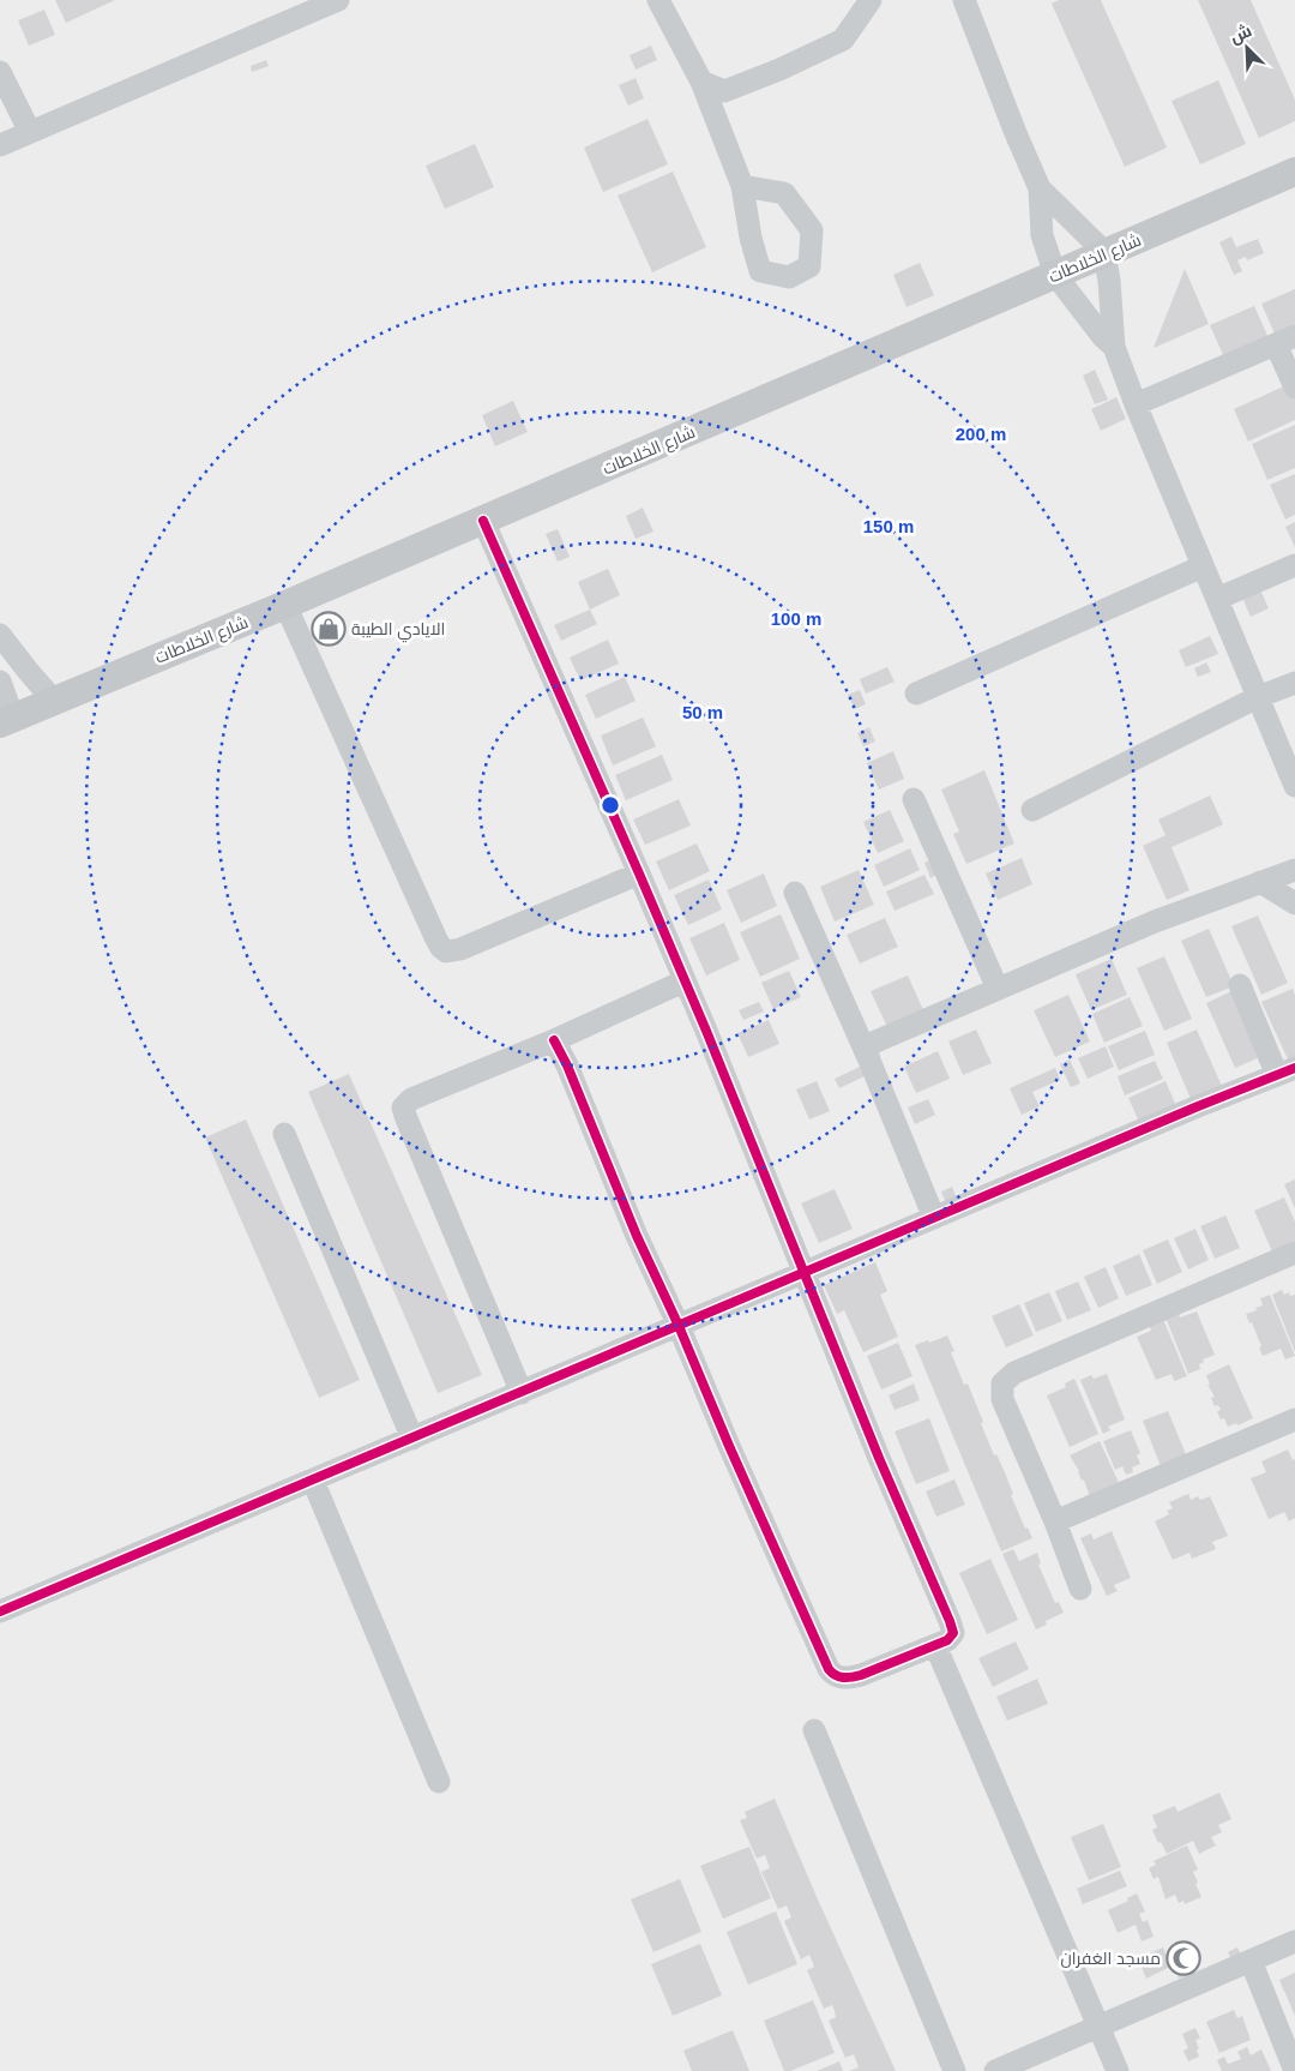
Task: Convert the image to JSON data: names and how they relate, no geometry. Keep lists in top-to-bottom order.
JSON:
{
  "streets": {
    "main road": ["شارع الخلاطات"]
  },
  "places": {
    "shop": ["الايادي الطيبة"],
    "mosque": ["مسجد الغفران"]
  },
  "north": "top left",
  "rings": [
    "200 m",
    "150 m",
    "100 m",
    "50 m"
  ]
}
